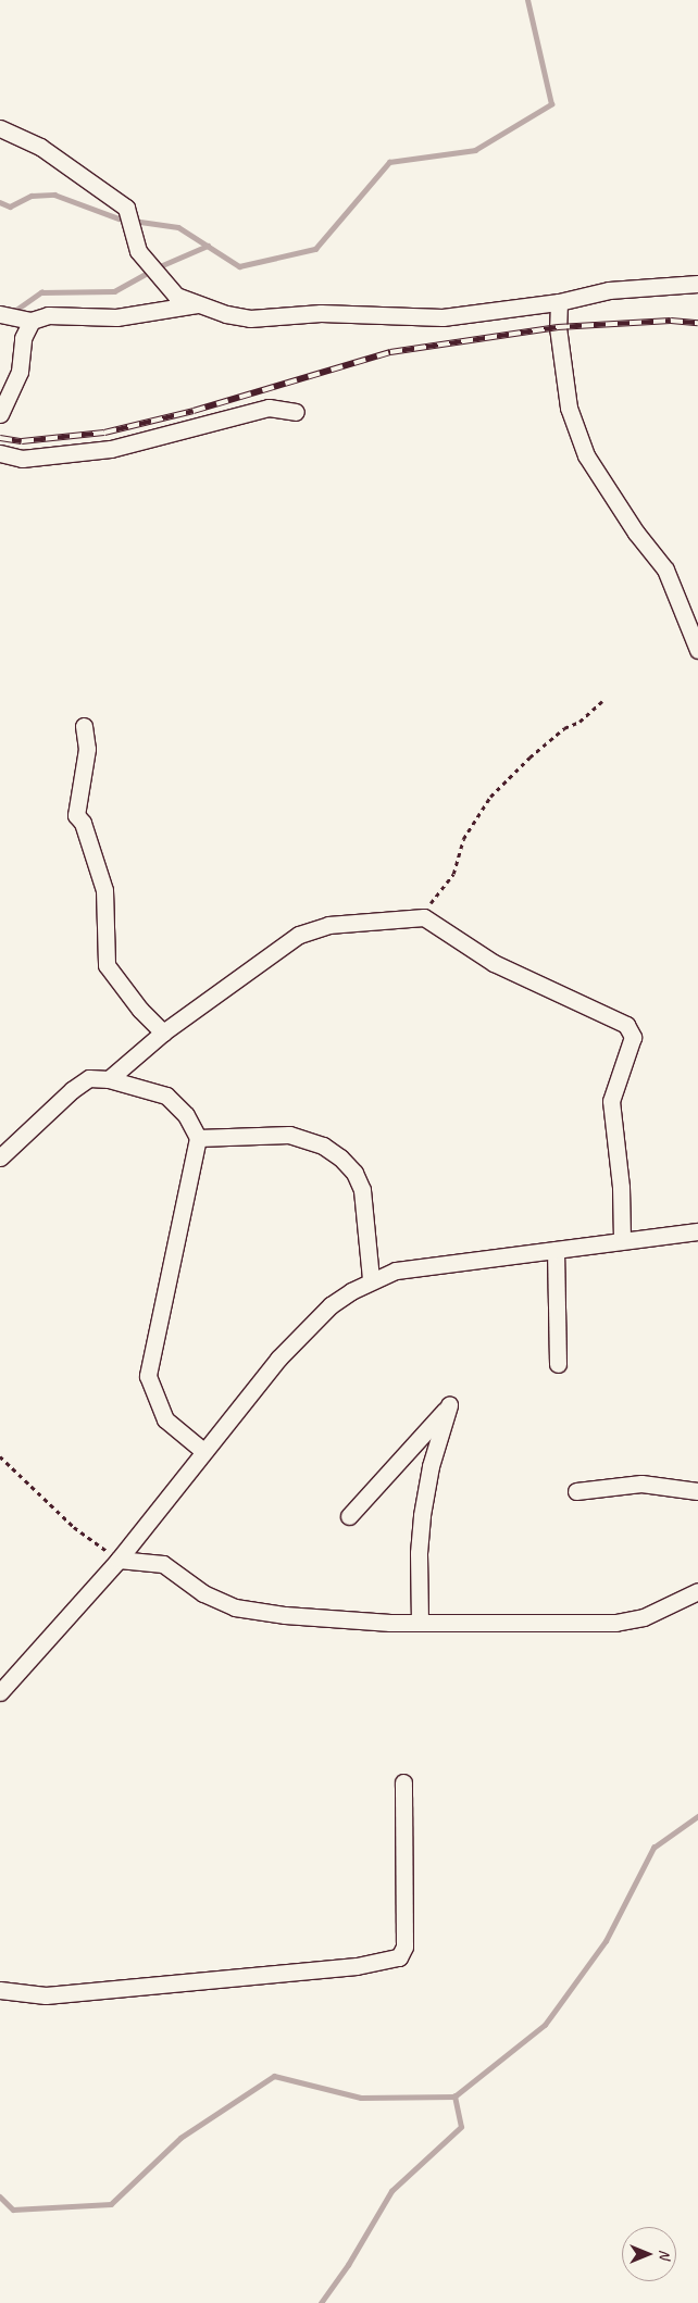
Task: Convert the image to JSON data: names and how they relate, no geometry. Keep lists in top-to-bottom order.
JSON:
{
  "north": "right"
}
